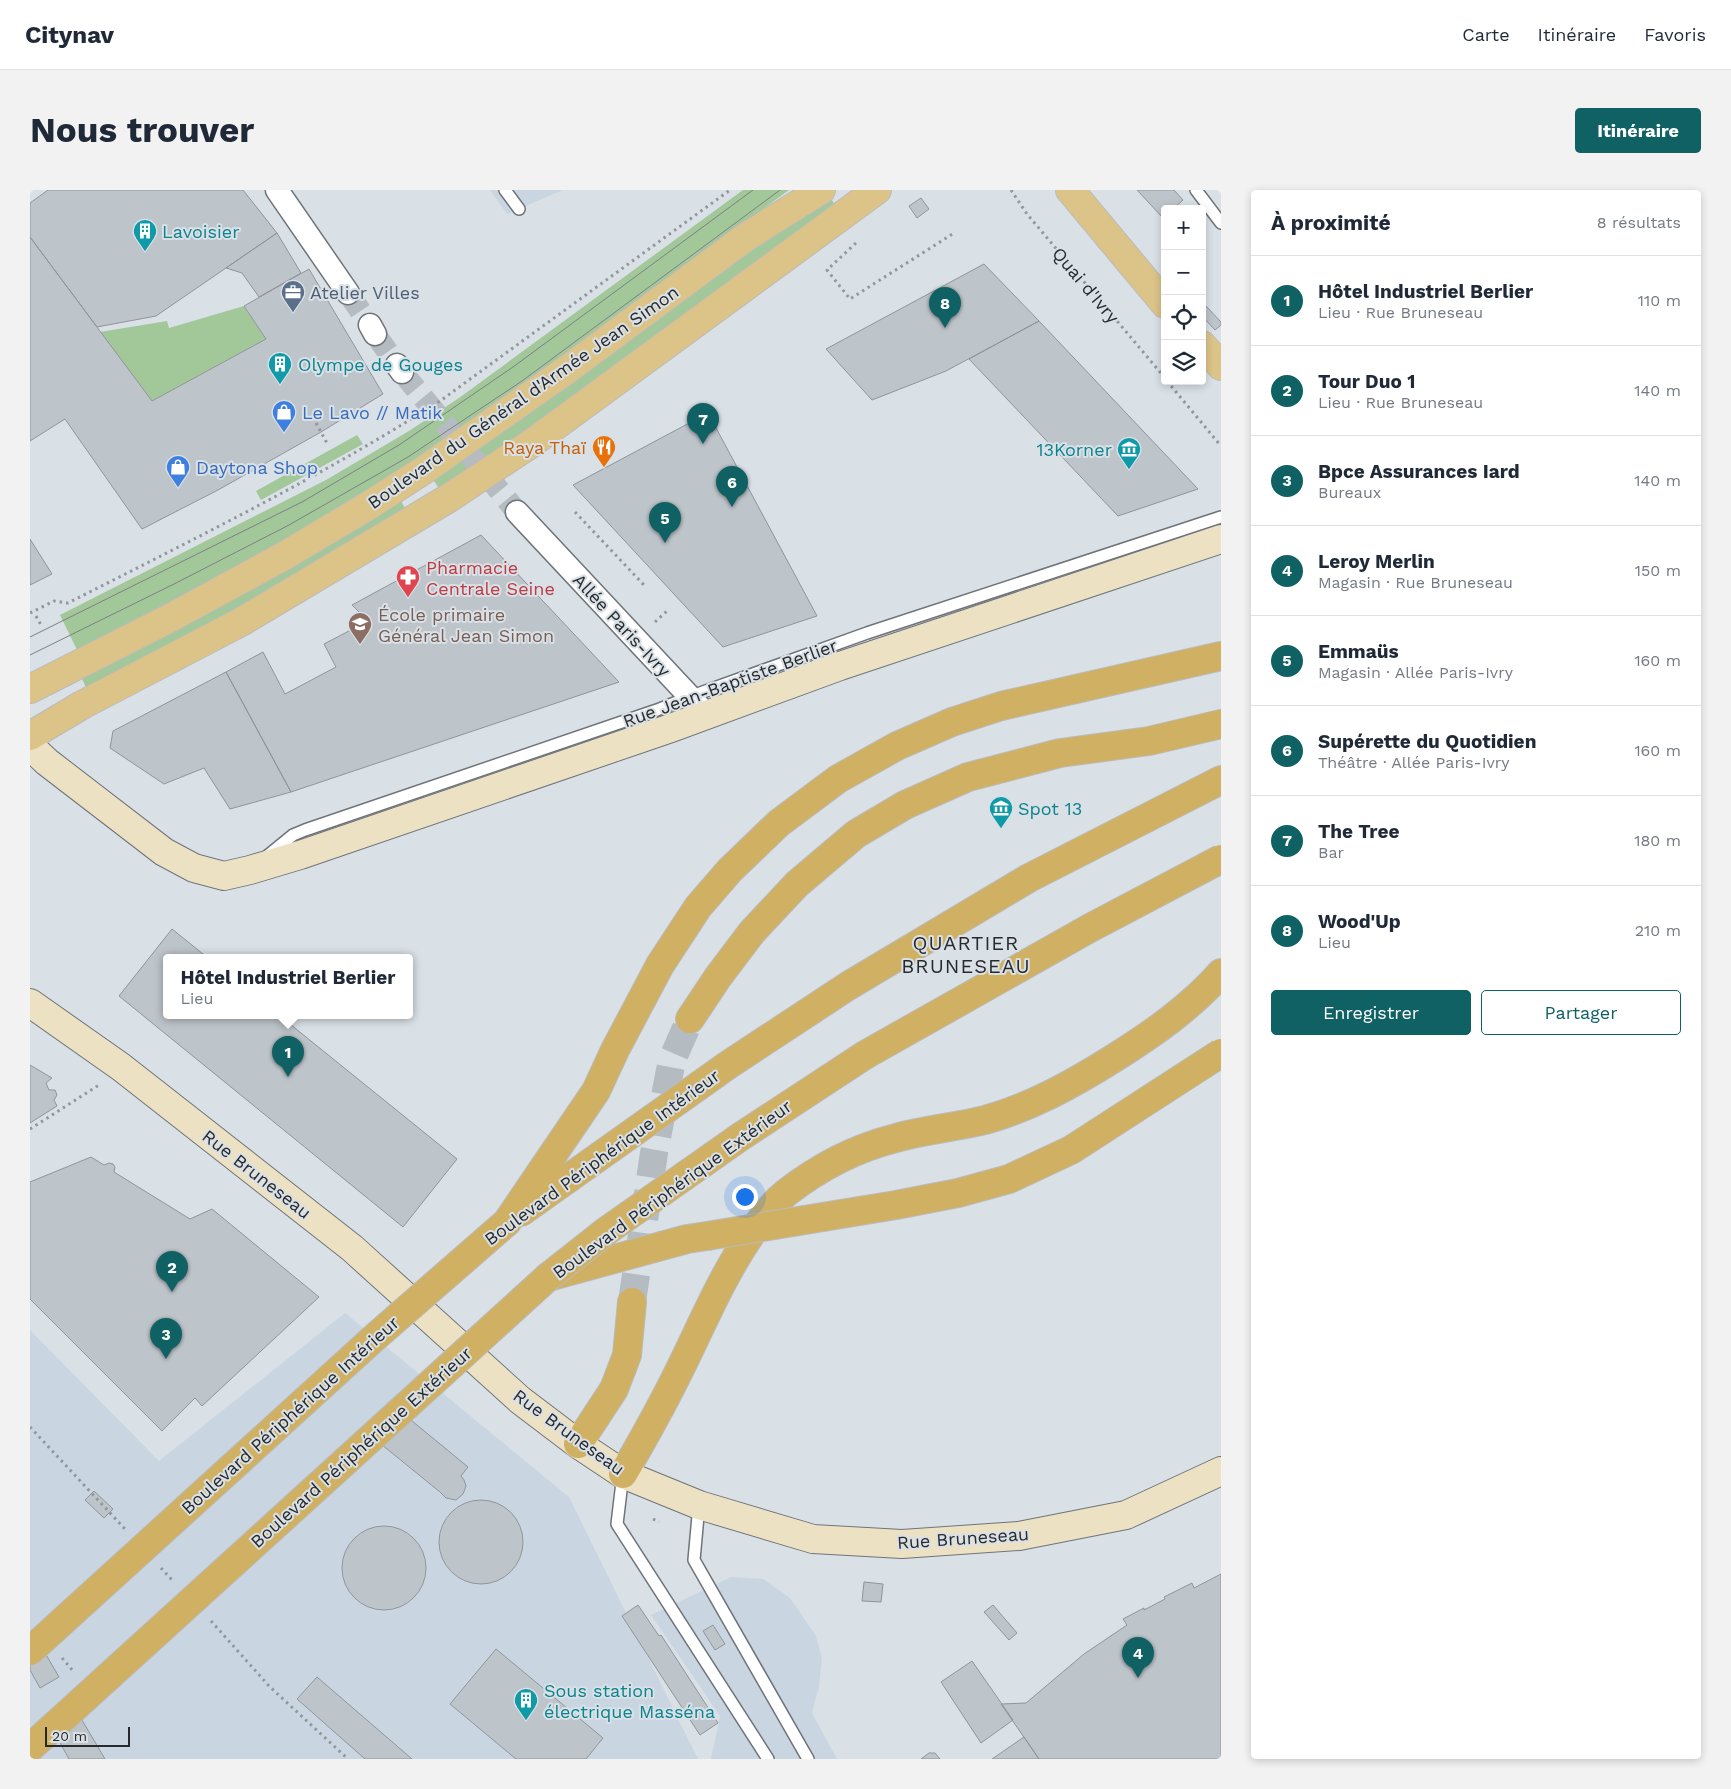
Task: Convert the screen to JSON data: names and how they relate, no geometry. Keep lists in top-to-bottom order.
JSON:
{
  "streets": {
    "highway": ["Boulevard Périphérique Intérieur", "Boulevard Périphérique Extérieur"],
    "main road": ["Boulevard du Général d'Armée Jean Simon", "Rue Jean-Baptiste Berlier", "Rue Bruneseau"],
    "street": ["Allée Paris-Ivry"],
    "path": ["Quai d'Ivry"]
  },
  "crossings": [
    ["Allée Paris-Ivry", "Rue Jean-Baptiste Berlier"]
  ],
  "districts": ["QUARTIER BRUNESEAU"],
  "places": {
    "building": ["Lavoisier", "Olympe de Gouges", "Sous station électrique Masséna"],
    "office": ["Atelier Villes"],
    "shop": ["Le Lavo // Matik", "Daytona Shop"],
    "restaurant": ["Raya Thaï"],
    "museum": ["13Korner", "Spot 13"],
    "pharmacy": ["Pharmacie Centrale Seine"],
    "school or university": ["École primaire Général Jean Simon"]
  },
  "scale_bar": "20 m",
  "page": {
    "header": "Citynav",
    "nav": ["Carte", "Itinéraire", "Favoris"],
    "buttons": [
      "Itinéraire",
      ["Enregistrer", "Partager"]
    ],
    "title": "Nous trouver",
    "heading": ["À proximité", "8 résultats"],
    "map_buttons": ["+", "−"],
    "list": [
      {
        "mark": "1",
        "name": "Hôtel Industriel Berlier",
        "note": "Lieu · Rue Bruneseau",
        "value": "110 m"
      },
      {
        "mark": "2",
        "name": "Tour Duo 1",
        "note": "Lieu · Rue Bruneseau",
        "value": "140 m"
      },
      {
        "mark": "3",
        "name": "Bpce Assurances Iard",
        "note": "Bureaux",
        "value": "140 m"
      },
      {
        "mark": "4",
        "name": "Leroy Merlin",
        "note": "Magasin · Rue Bruneseau",
        "value": "150 m"
      },
      {
        "mark": "5",
        "name": "Emmaüs",
        "note": "Magasin · Allée Paris-Ivry",
        "value": "160 m"
      },
      {
        "mark": "6",
        "name": "Supérette du Quotidien",
        "note": "Théâtre · Allée Paris-Ivry",
        "value": "160 m"
      },
      {
        "mark": "7",
        "name": "The Tree",
        "note": "Bar",
        "value": "180 m"
      },
      {
        "mark": "8",
        "name": "Wood'Up",
        "note": "Lieu",
        "value": "210 m"
      }
    ],
    "pins": [
      "8",
      "7",
      "6",
      "5",
      "1",
      "2",
      "3",
      "4"
    ],
    "popup": ["Hôtel Industriel Berlier", "Lieu"],
    "scale": "20 m"
  }
}
